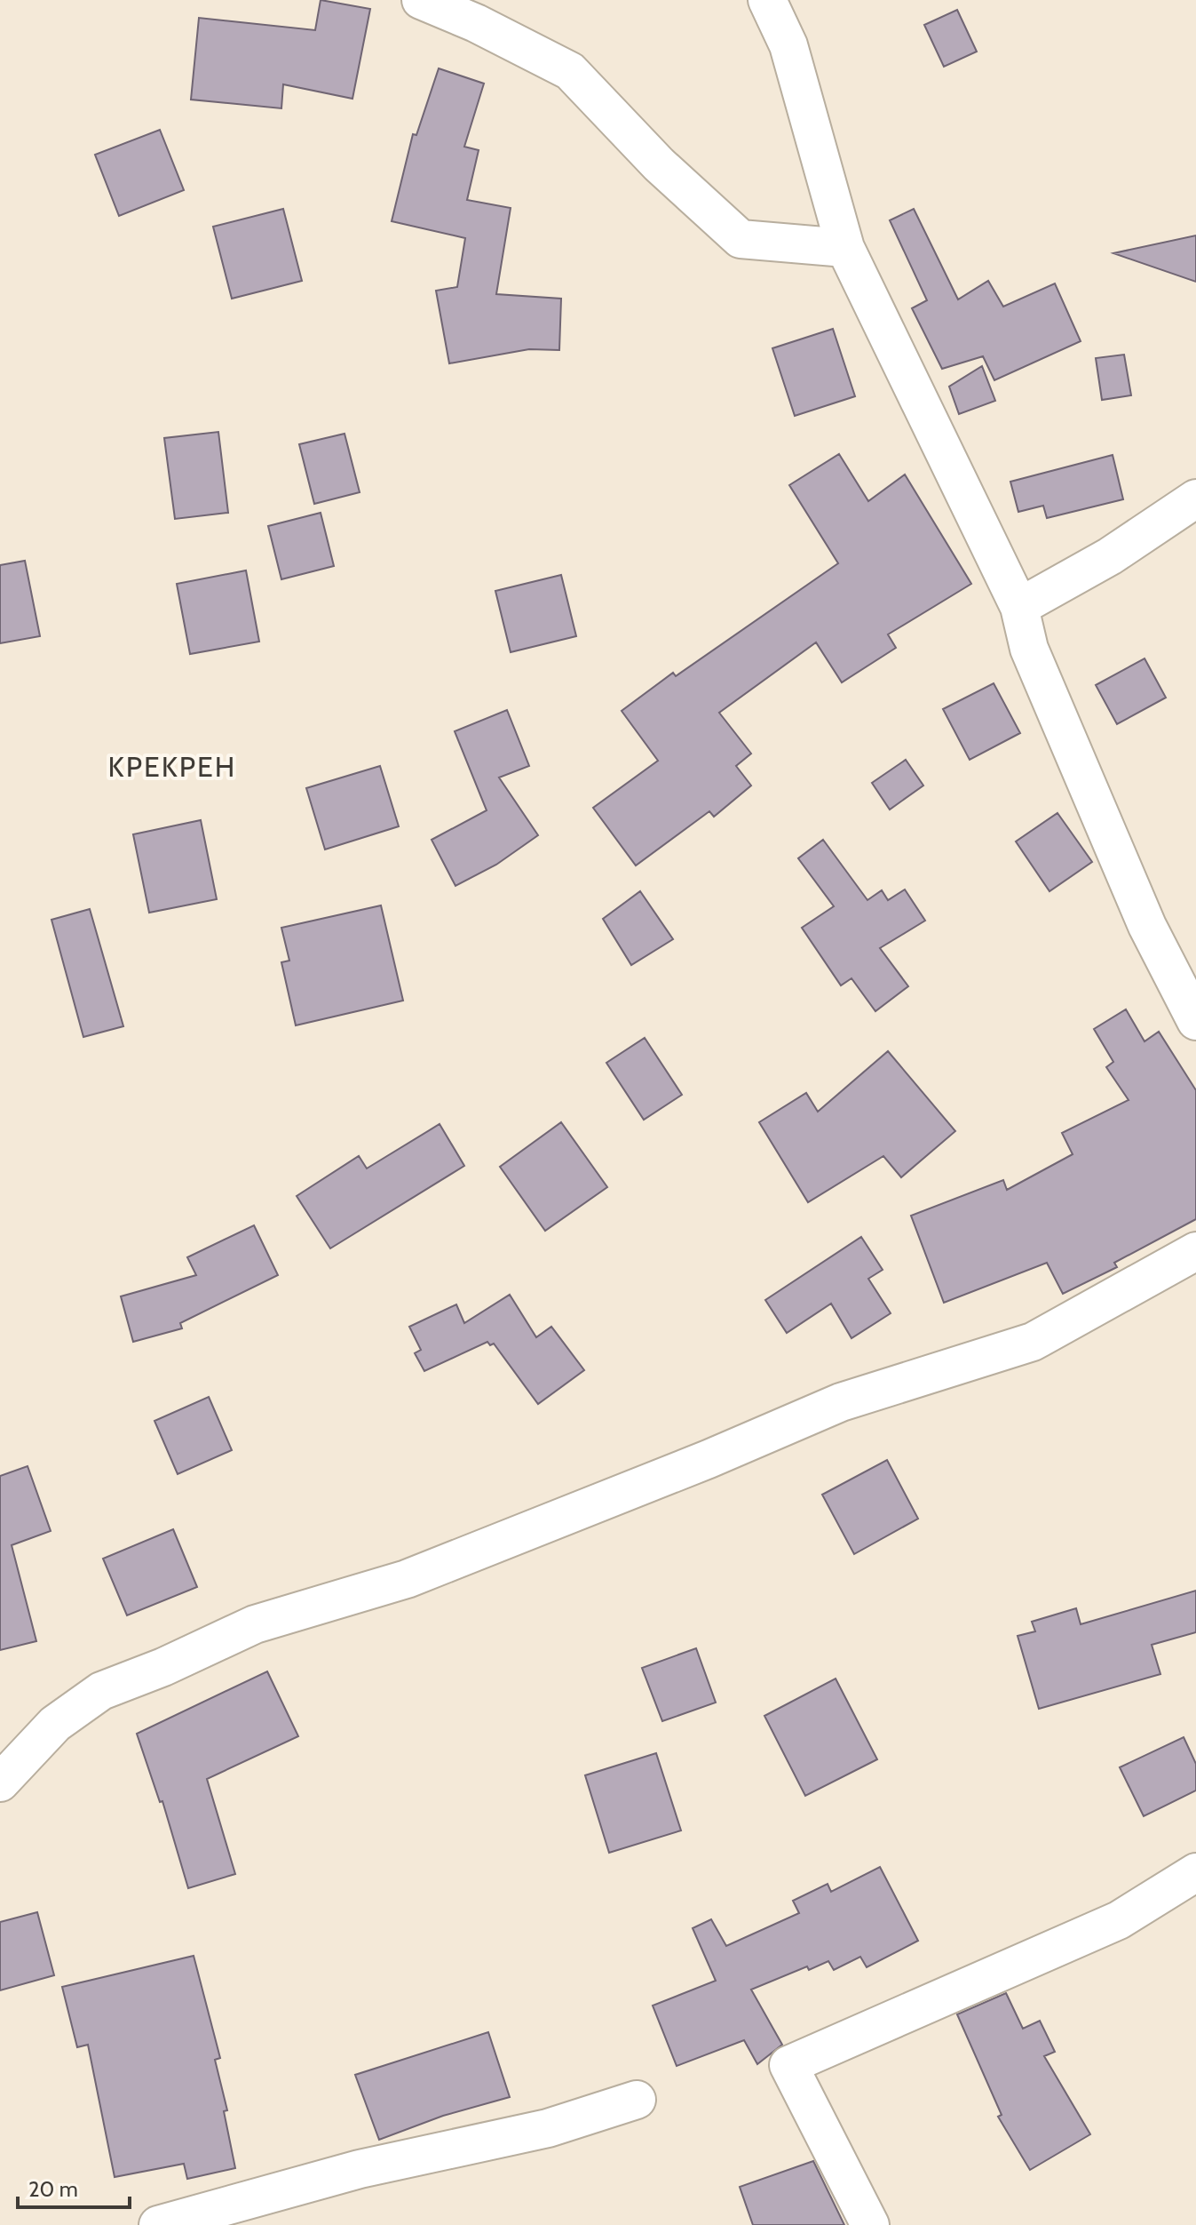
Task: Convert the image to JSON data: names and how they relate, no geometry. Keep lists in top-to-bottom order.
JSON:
{
  "districts": ["KPEKPEH"],
  "scale_bar": "20 m"
}
